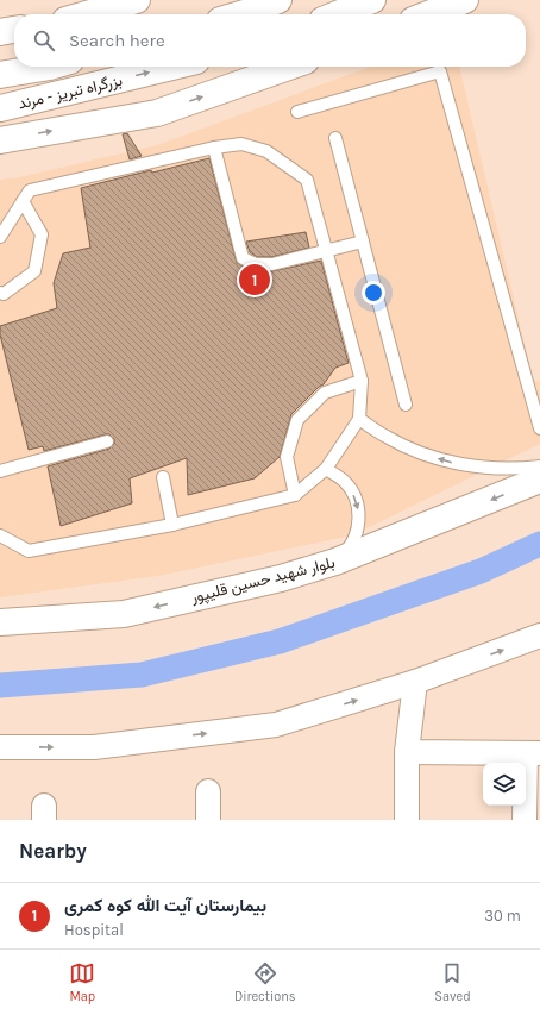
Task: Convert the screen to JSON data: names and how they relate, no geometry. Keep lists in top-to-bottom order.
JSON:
{
  "streets": {
    "street": ["بزرگراه تبریز - مرند", "بلوار شهید حسین قلیپور"]
  },
  "page": {
    "search": "Search here",
    "pins": "1",
    "heading": "Nearby",
    "list": [
      {
        "mark": "1",
        "name": "بیمارستان آیت الله کوه کمری",
        "note": "Hospital",
        "value": "30 m"
      }
    ],
    "nav": ["Map", "Directions", "Saved"]
  }
}
